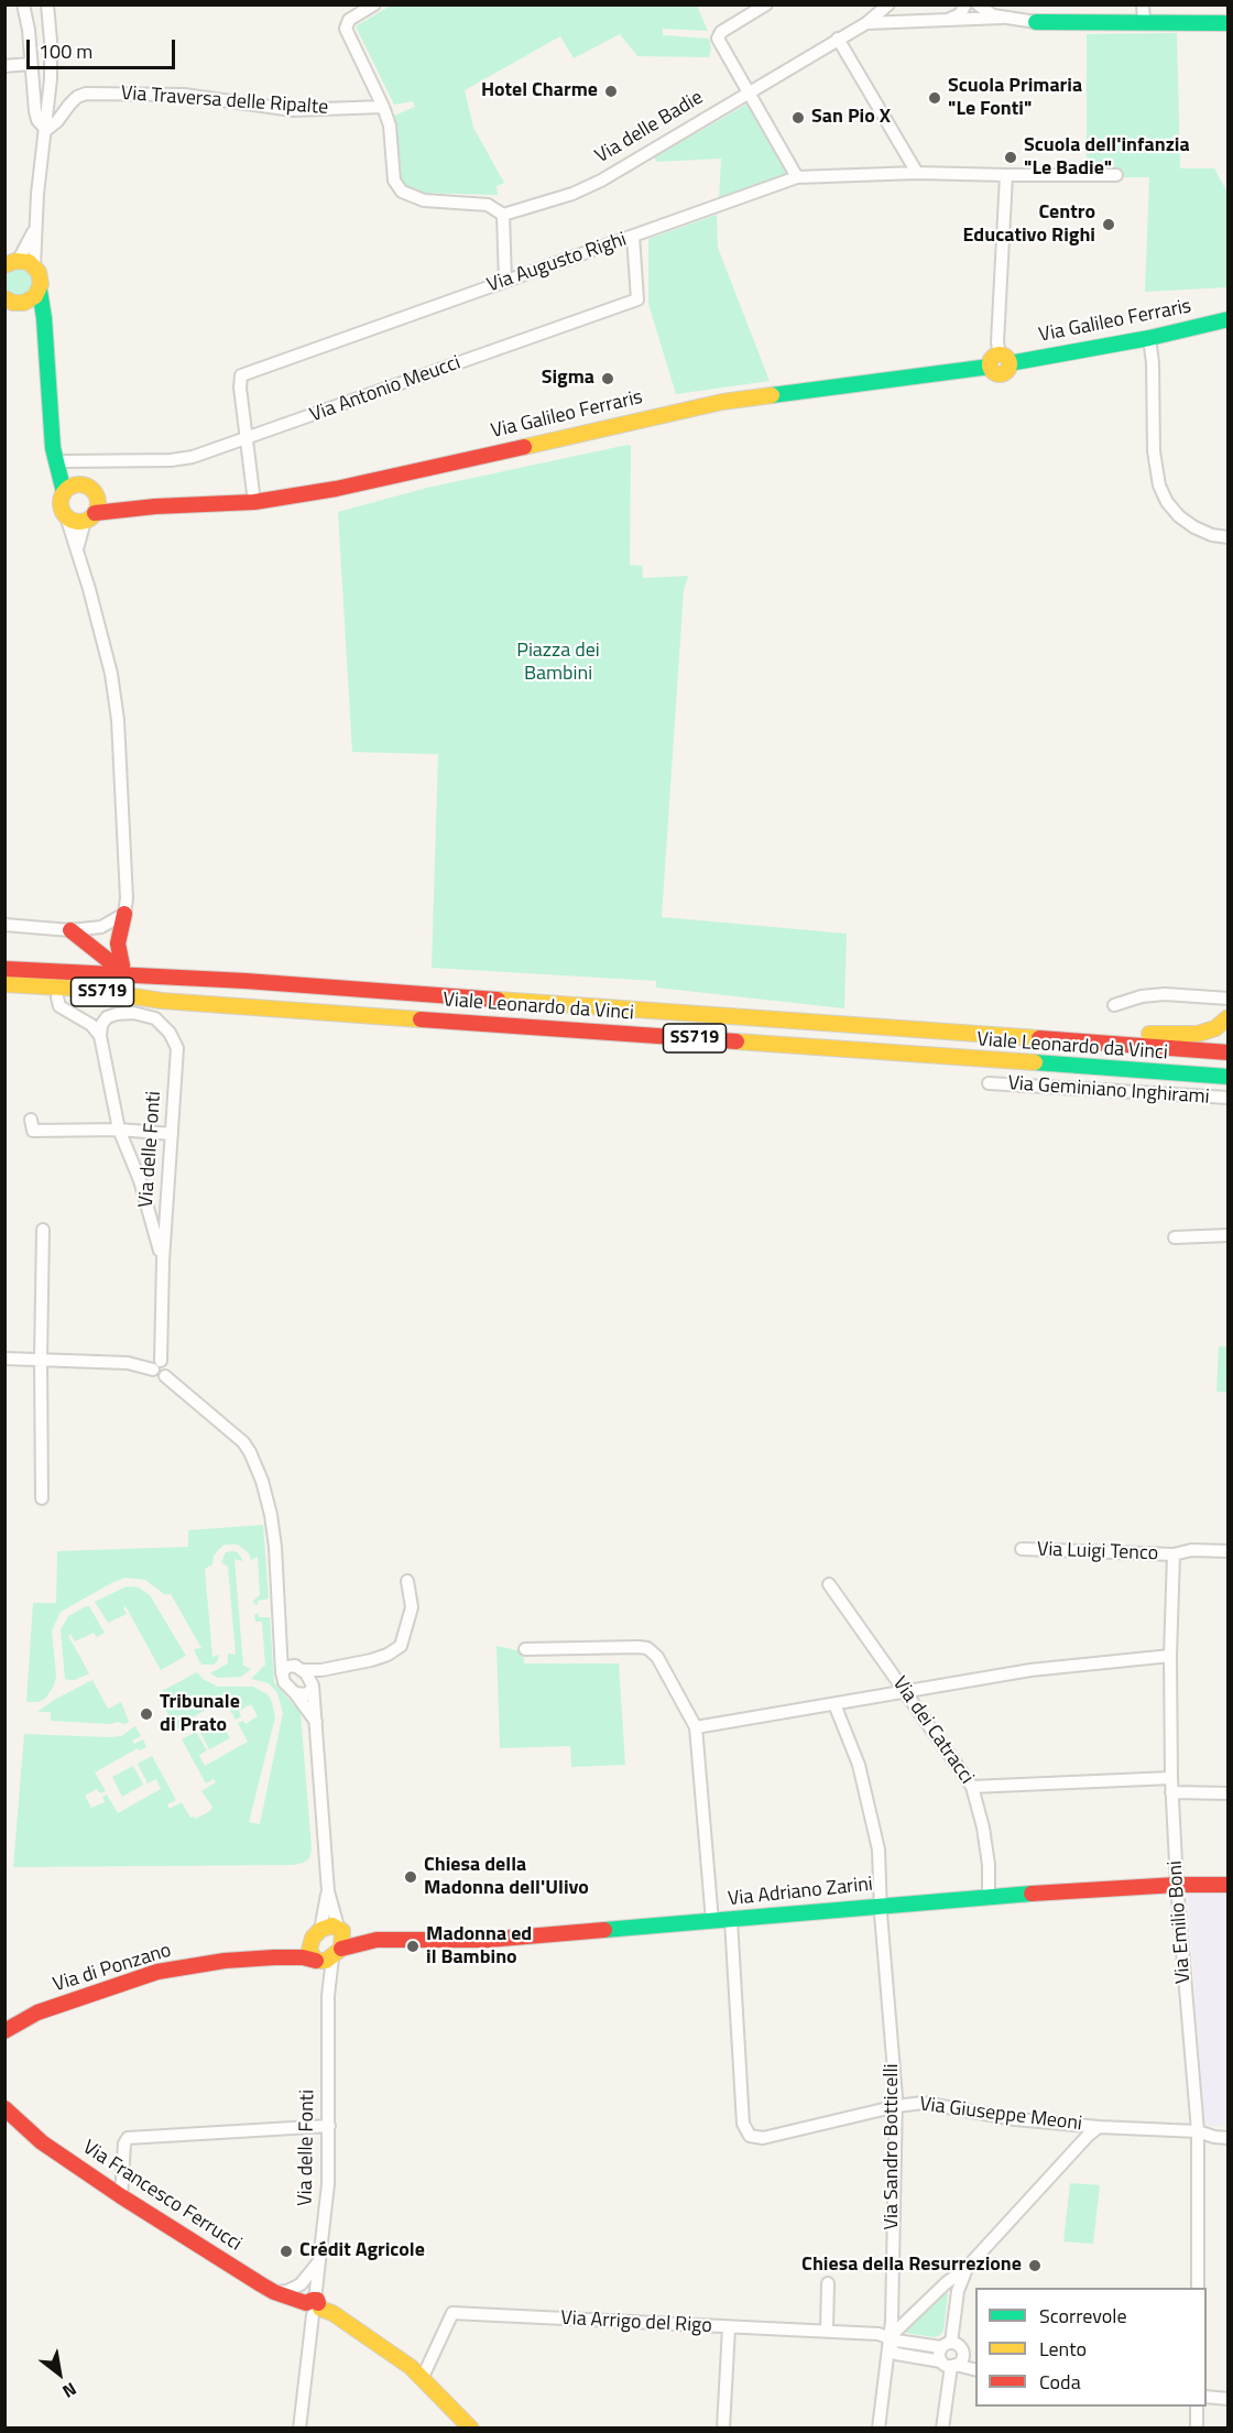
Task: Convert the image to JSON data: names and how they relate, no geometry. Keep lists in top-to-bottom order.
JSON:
{
  "streets": {
    "main road": [
      "Via delle Badie",
      "Via Galileo Ferraris",
      "SS719",
      "Viale Leonardo da Vinci",
      "Via Adriano Zarini",
      "Via di Ponzano",
      "Via Francesco Ferrucci"
    ],
    "street": [
      "Via Traversa delle Ripalte",
      "Via Augusto Righi",
      "Via Antonio Meucci",
      "Via Geminiano Inghirami",
      "Via delle Fonti",
      "Via Luigi Tenco",
      "Via dei Catracci",
      "Via Emilio Boni",
      "Via Giuseppe Meoni",
      "Via Sandro Botticelli",
      "Via Arrigo del Rigo"
    ]
  },
  "crossings": [
    ["Via Augusto Righi", "Via Galileo Ferraris"],
    ["Via Augusto Righi", "Via Antonio Meucci"],
    ["Via delle Fonti", "Via Francesco Ferrucci"],
    ["Via Luigi Tenco", "Via Emilio Boni"],
    ["Via dei Catracci", "Via Adriano Zarini"],
    ["Via Adriano Zarini", "Via Emilio Boni"],
    ["Via Adriano Zarini", "Via Giuseppe Meoni"],
    ["Via Adriano Zarini", "Via Sandro Botticelli"],
    ["Via Emilio Boni", "Via Giuseppe Meoni"],
    ["Via Giuseppe Meoni", "Via Sandro Botticelli"],
    ["Via Giuseppe Meoni", "Via Arrigo del Rigo"],
    ["Via Sandro Botticelli", "Via Arrigo del Rigo"],
    ["Via Francesco Ferrucci", "Via Arrigo del Rigo"]
  ],
  "parks": ["Piazza dei Bambini"],
  "places": [
    "Hotel Charme",
    "Scuola Primaria \"Le Fonti\"",
    "San Pio X",
    "Scuola dell'infanzia \"Le Badie\"",
    "Centro Educativo Righi",
    "Sigma",
    "Tribunale di Prato",
    "Chiesa della Madonna dell'Ulivo",
    "Madonna ed il Bambino",
    "Crédit Agricole",
    "Chiesa della Resurrezione"
  ],
  "legend": ["Scorrevole", "Lento", "Coda"],
  "scale_bar": "100 m",
  "north": "bottom right"
}
